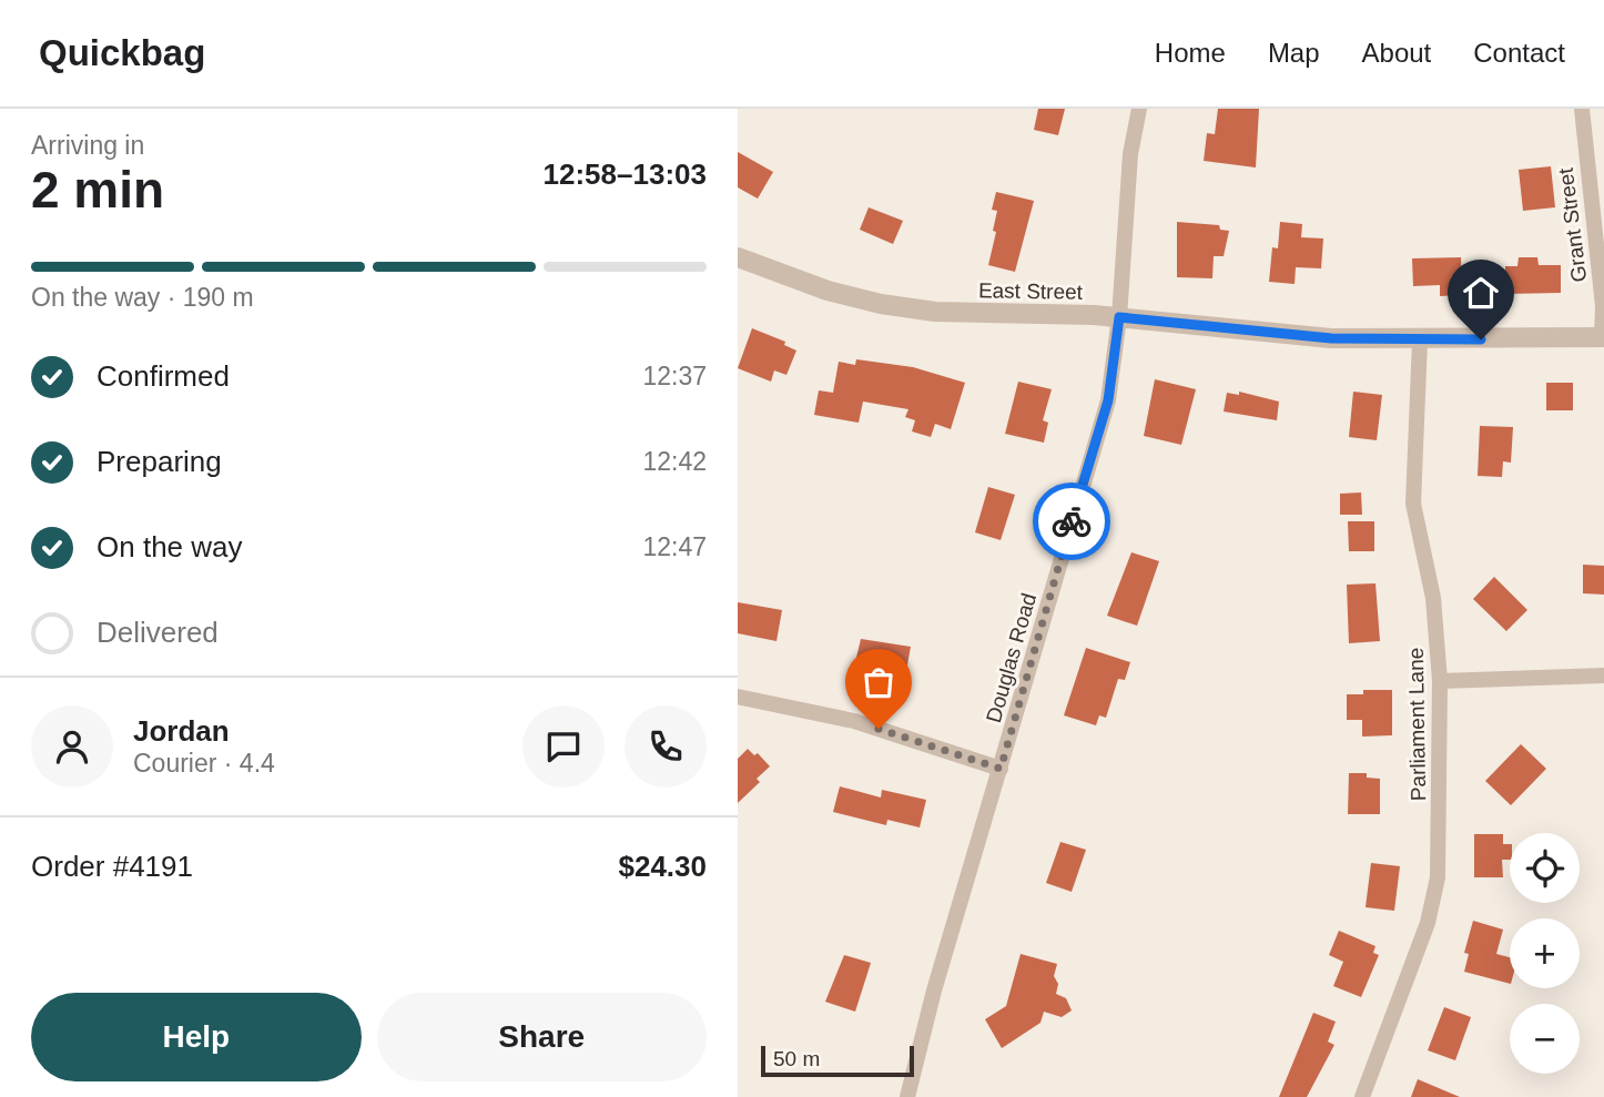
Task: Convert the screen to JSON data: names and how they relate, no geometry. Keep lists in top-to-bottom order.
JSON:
{
  "streets": {
    "street": [
      "Grant Street",
      "East Street",
      "Douglas Road",
      "Parliament Lane"
    ]
  },
  "crossings": [
    ["Grant Street", "East Street"],
    ["East Street", "Douglas Road"],
    ["East Street", "Parliament Lane"]
  ],
  "scale_bar": "50 m",
  "page": {
    "header": "Quickbag",
    "nav": [
      "Home",
      "Map",
      "About",
      "Contact"
    ],
    "heading": ["2 min", "Arriving in", "12:58–13:03"],
    "panel": [
      "Jordan",
      "Courier · 4.4",
      "Order #4191",
      "$24.30"
    ],
    "bar": "On the way · 190 m",
    "list": [
      ["Confirmed", "12:37"],
      ["Preparing", "12:42"],
      ["On the way", "12:47"],
      "Delivered"
    ],
    "map_buttons": ["+", "−"],
    "buttons": ["Help", "Share"],
    "scale": "50 m"
  }
}
